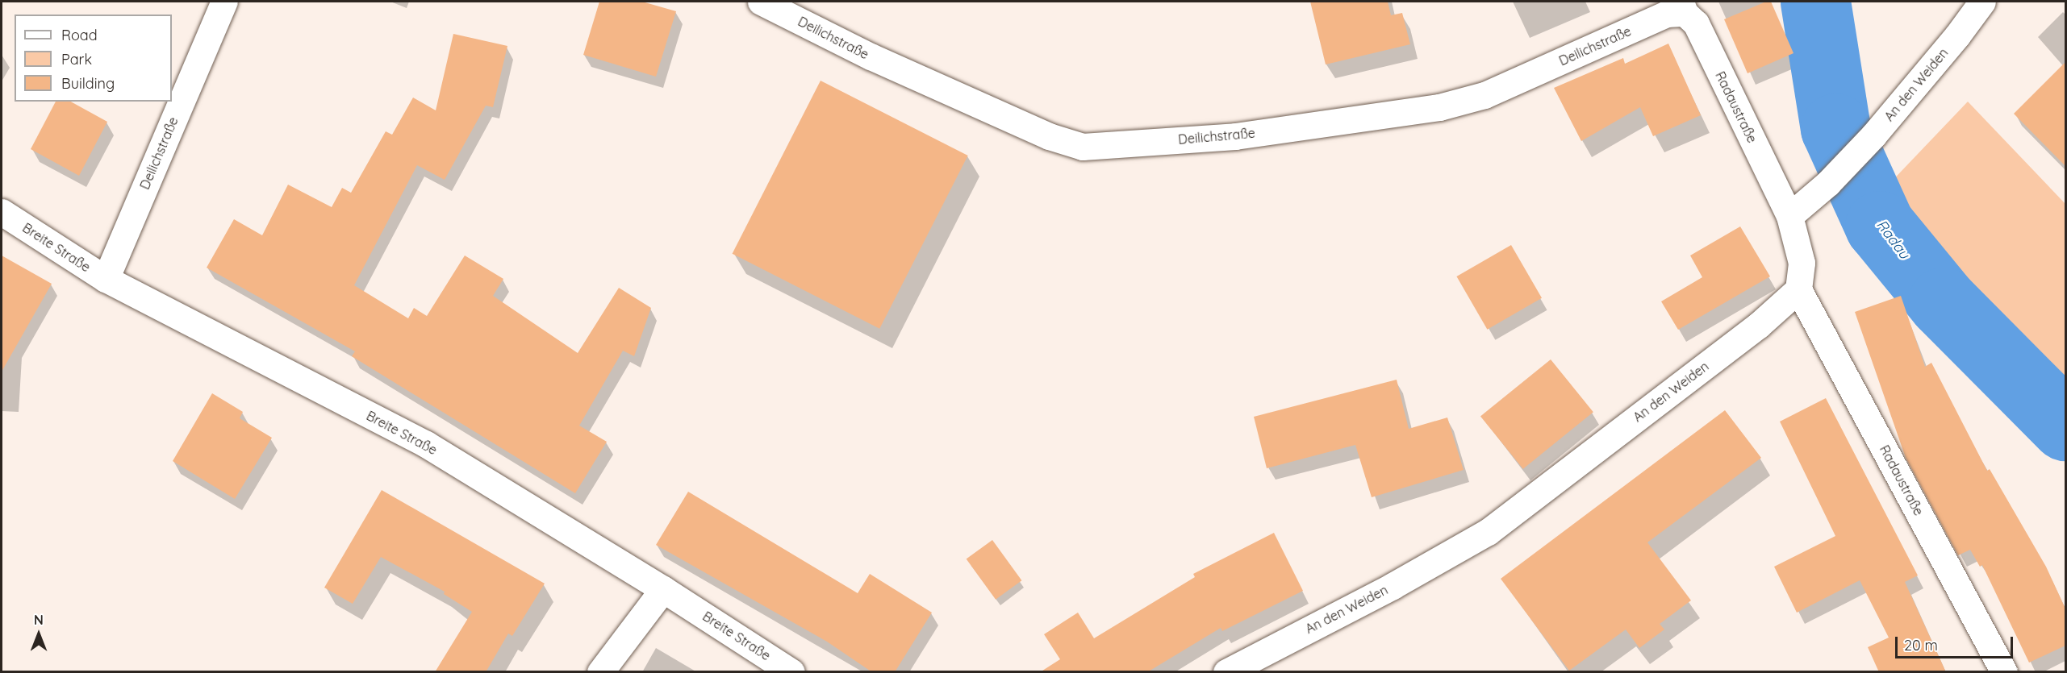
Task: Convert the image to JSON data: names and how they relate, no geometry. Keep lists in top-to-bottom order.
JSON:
{
  "streets": {
    "street": [
      "Deilichstraße",
      "An den Weiden",
      "Radaustraße",
      "Breite Straße"
    ]
  },
  "crossings": [
    ["Deilichstraße", "Radaustraße"],
    ["Deilichstraße", "Breite Straße"],
    ["An den Weiden", "Radaustraße"]
  ],
  "water": ["Radau"],
  "legend": ["Road", "Park", "Building"],
  "scale_bar": "20 m",
  "north": "top"
}
